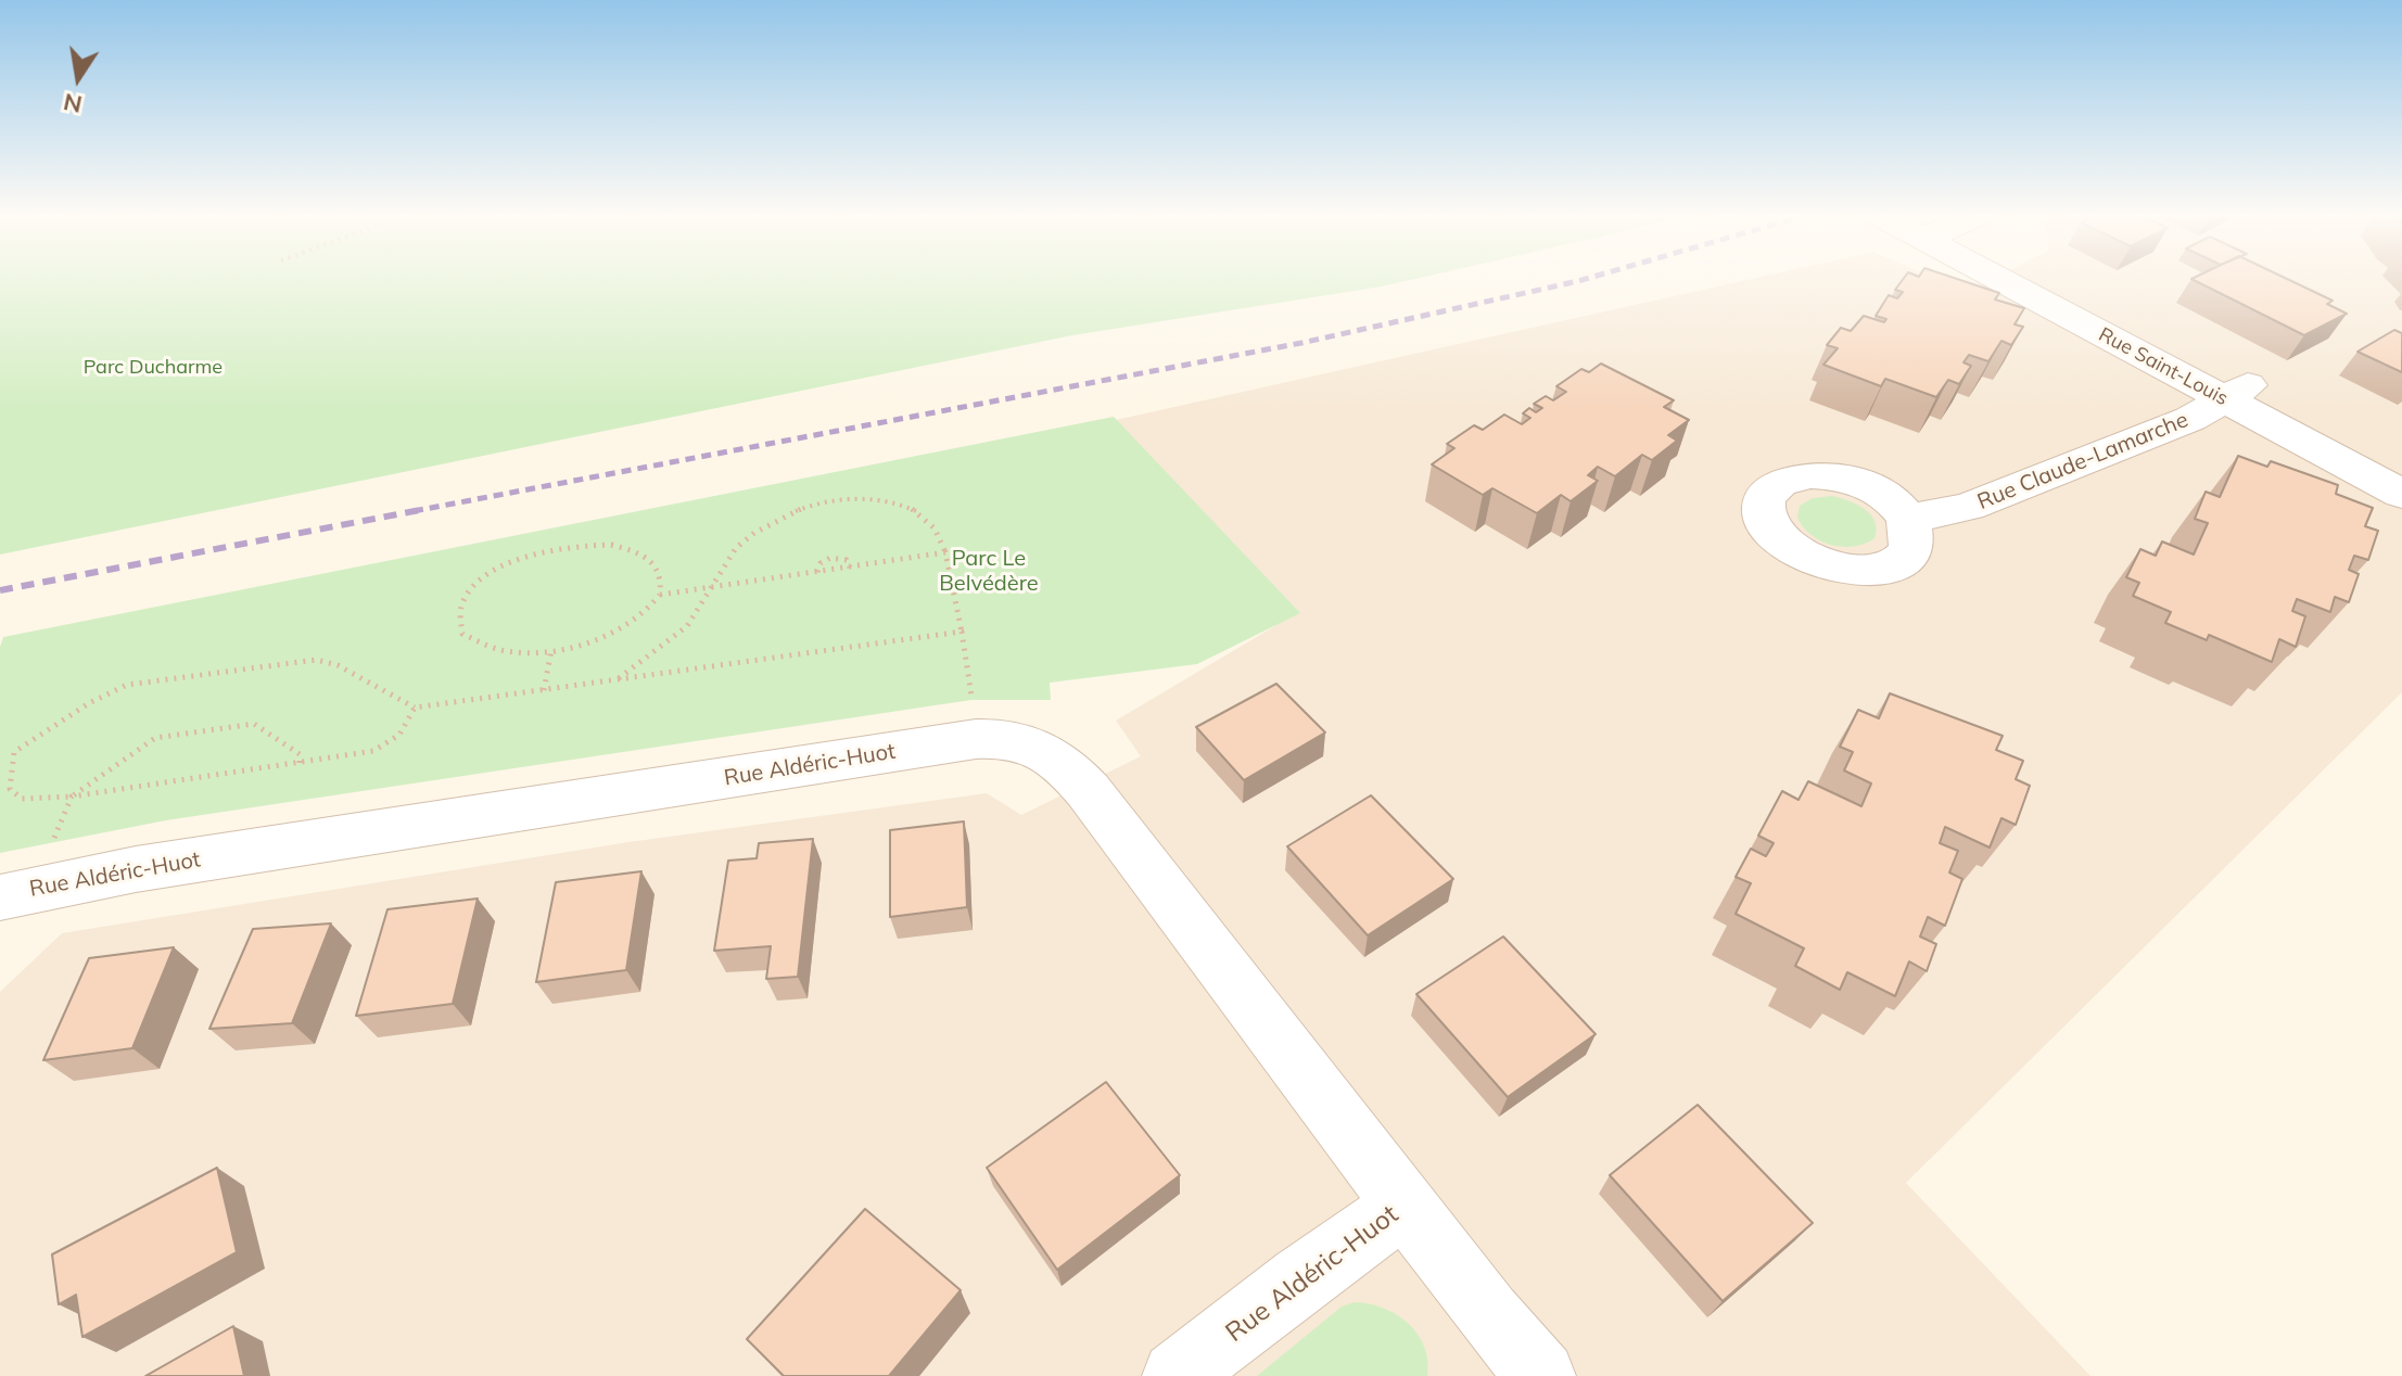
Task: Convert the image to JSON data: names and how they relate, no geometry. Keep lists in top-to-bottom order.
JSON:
{
  "streets": {
    "street": ["Rue Saint-Louis", "Rue Claude-Lamarche", "Rue Aldéric-Huot"]
  },
  "crossings": [
    ["Rue Saint-Louis", "Rue Claude-Lamarche"]
  ],
  "parks": ["Parc Ducharme", "Parc Le Belvédère"],
  "north": "bottom"
}
